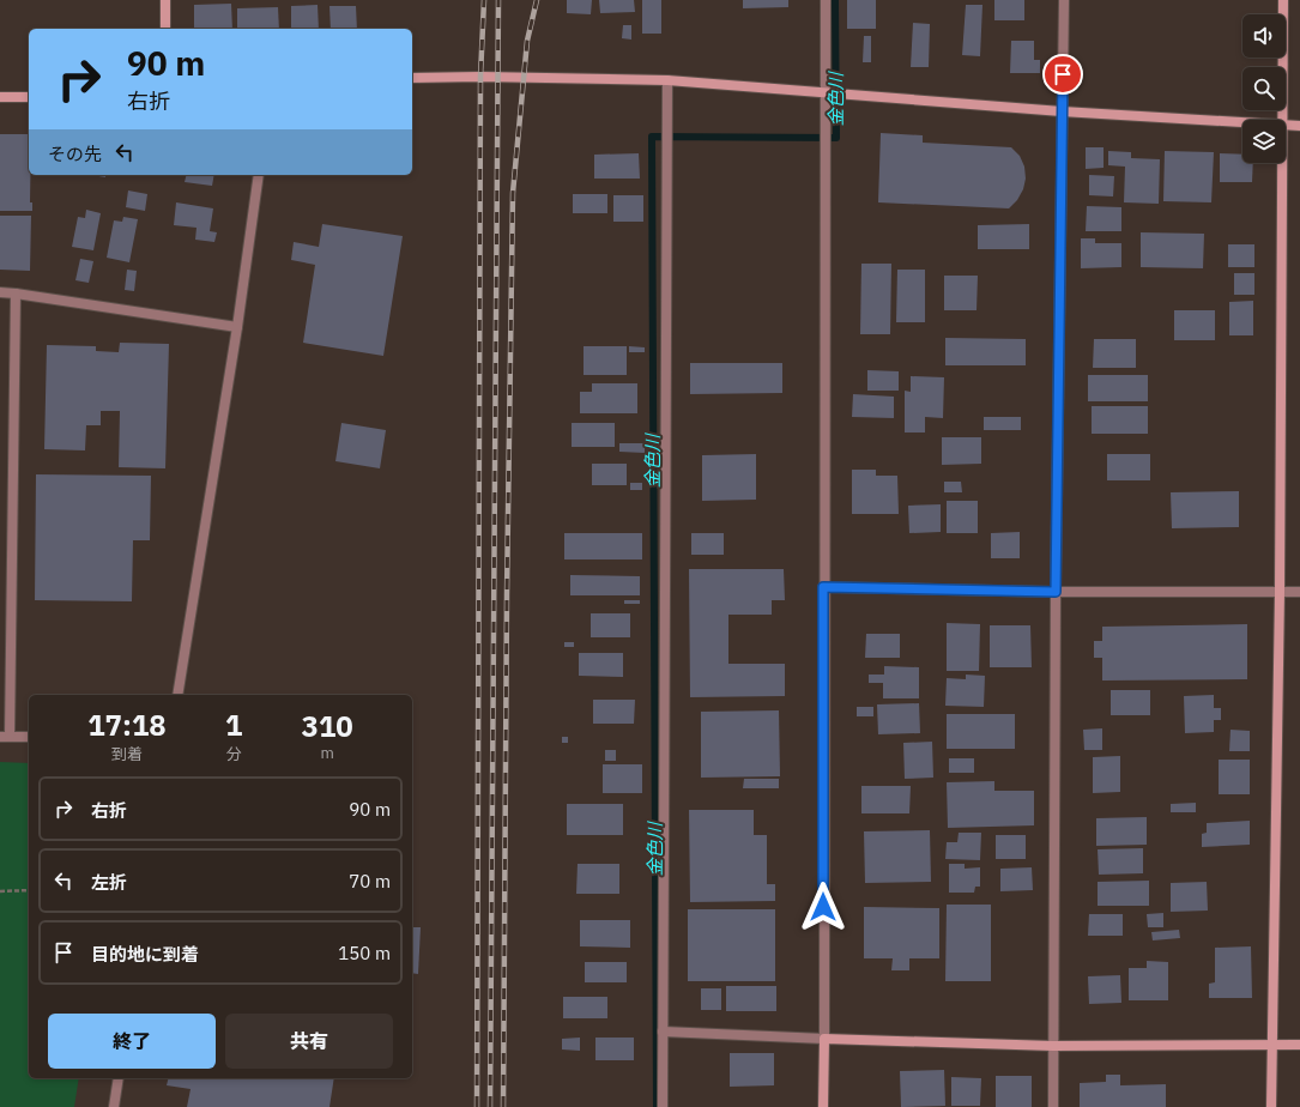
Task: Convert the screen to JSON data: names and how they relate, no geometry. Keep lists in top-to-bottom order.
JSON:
{
  "water": ["金色川"],
  "page": {
    "turn": ["90 m", "右折"],
    "then": "その先",
    "eta": [
      "17:18",
      "到着",
      "1",
      "分",
      "310",
      "m"
    ],
    "list": [
      {
        "name": "右折",
        "value": "90 m"
      },
      {
        "name": "左折",
        "value": "70 m"
      },
      {
        "name": "目的地に到着",
        "value": "150 m"
      }
    ],
    "buttons": ["終了", "共有"]
  }
}
